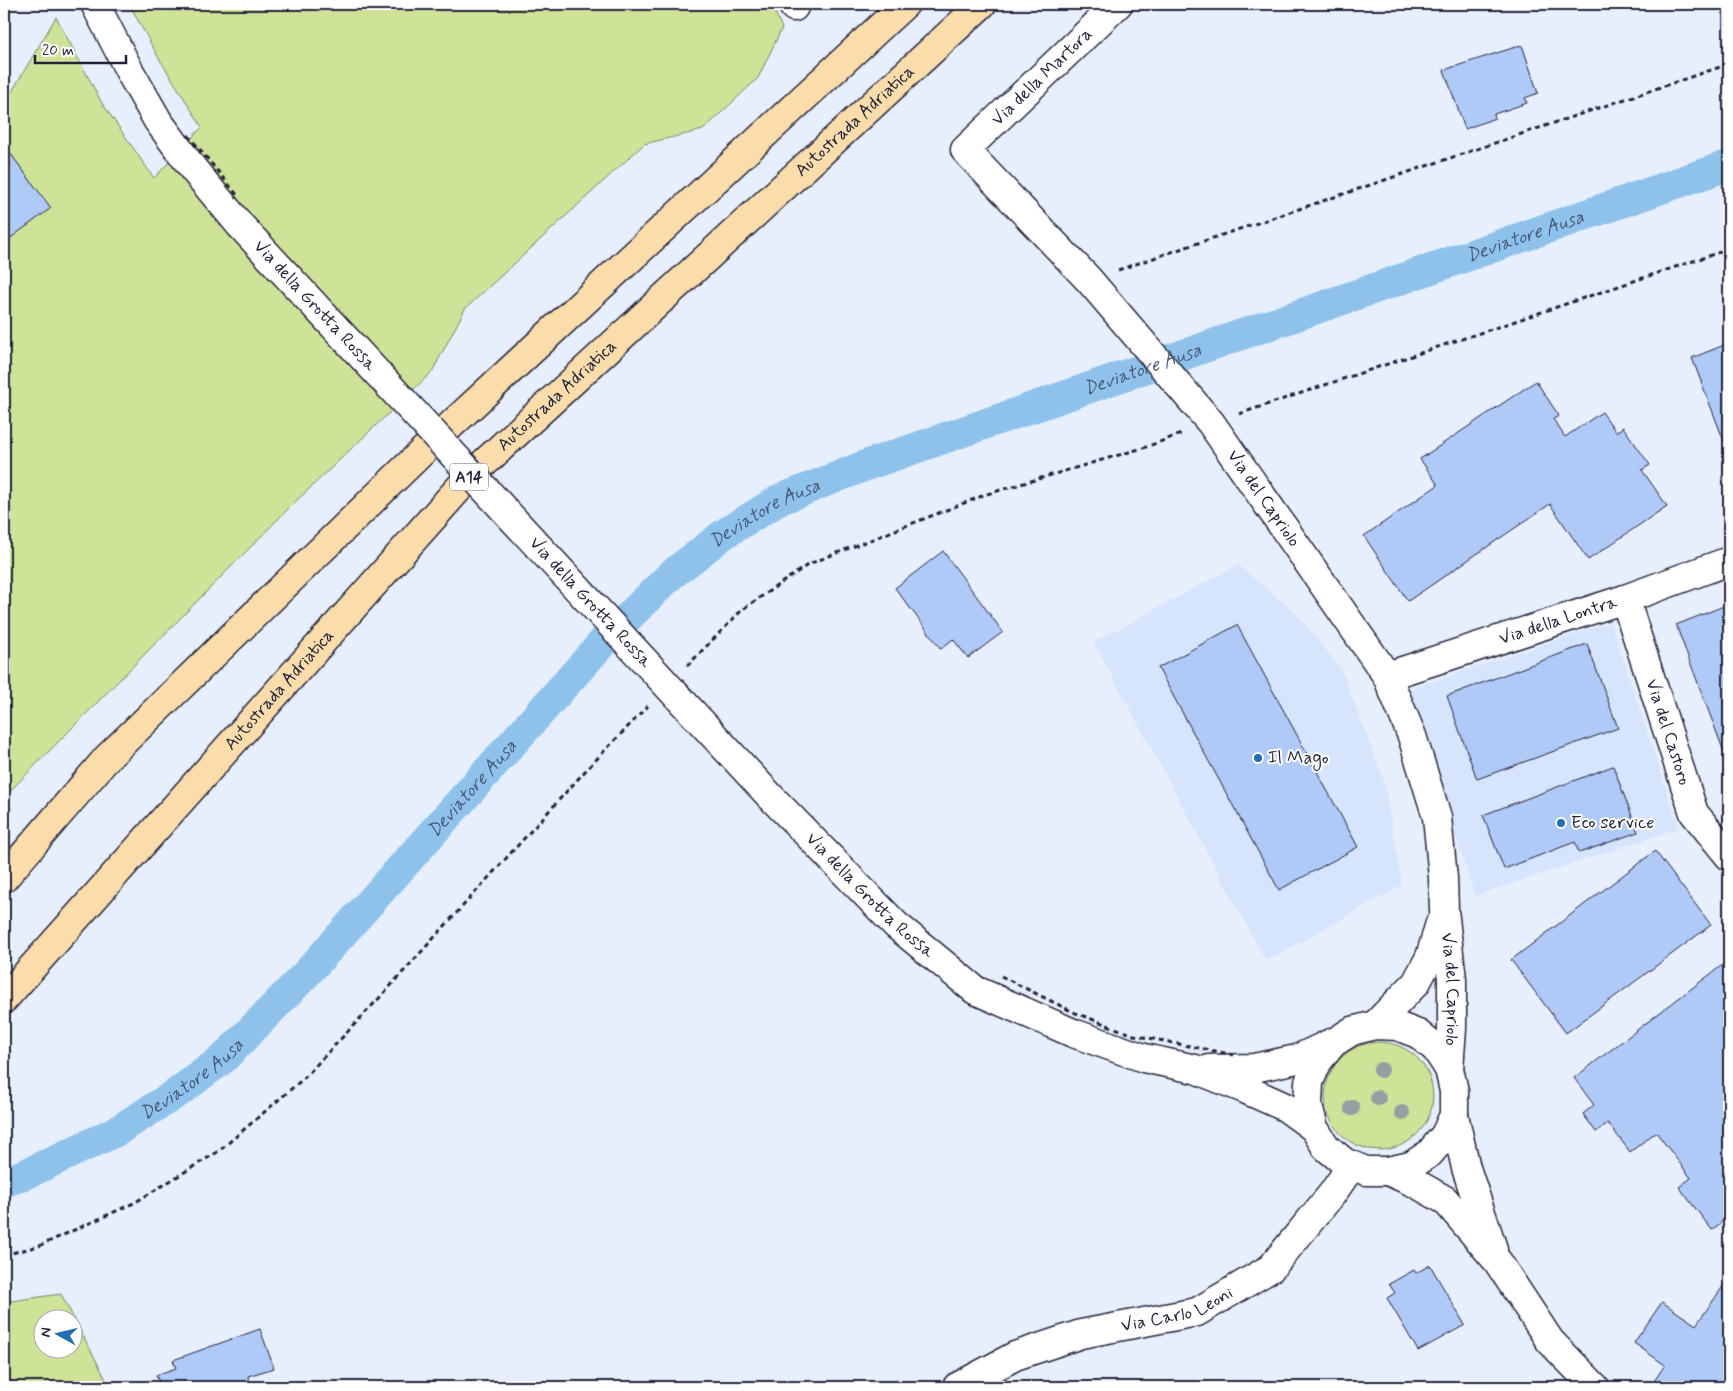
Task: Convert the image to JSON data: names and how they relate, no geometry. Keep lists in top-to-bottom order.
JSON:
{
  "streets": {
    "highway": ["Autostrada Adriatica", "A14"],
    "street": [
      "Via della Martora",
      "Via della Grotta Rossa",
      "Via del Capriolo",
      "Via della Lontra",
      "Via del Castoro",
      "Via Carlo Leoni"
    ]
  },
  "crossings": [
    ["Via della Martora", "Via del Capriolo"],
    ["Via della Grotta Rossa", "Via del Capriolo"],
    ["Via della Grotta Rossa", "Via Carlo Leoni"],
    ["Via del Capriolo", "Via della Lontra"],
    ["Via del Capriolo", "Via Carlo Leoni"],
    ["Via della Lontra", "Via del Castoro"]
  ],
  "water": ["Deviatore Ausa"],
  "places": ["Il Mago", "Eco service"],
  "scale_bar": "20 m",
  "north": "left"
}
